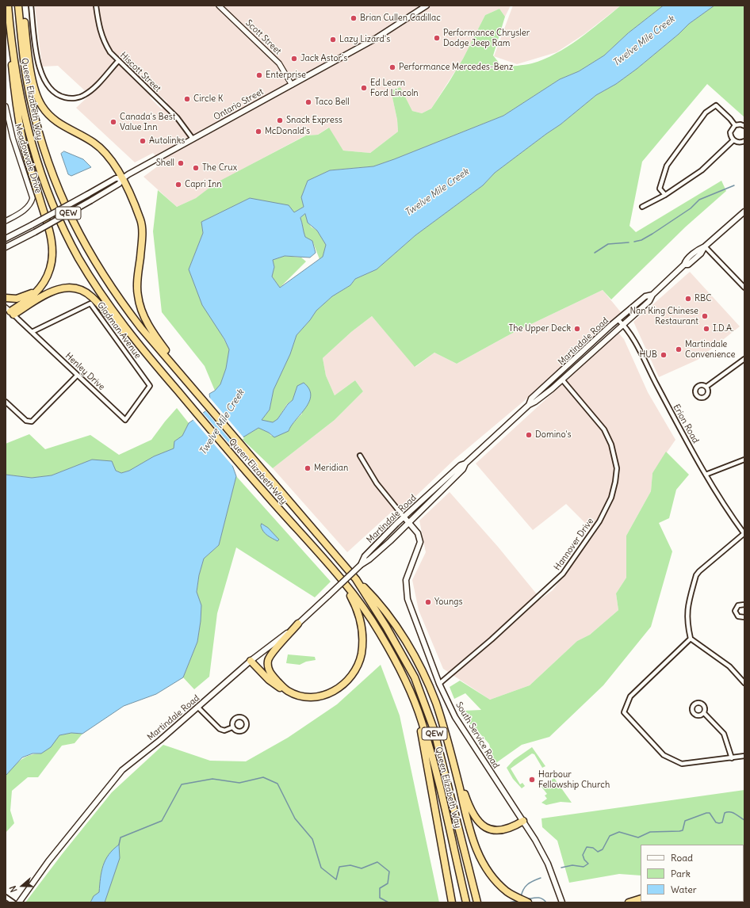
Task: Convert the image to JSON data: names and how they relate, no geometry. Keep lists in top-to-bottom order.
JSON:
{
  "streets": {
    "highway": ["Queen Elizabeth Way", "QEW"],
    "main road": ["Ontario Street", "Martindale Road", "South Service Road"],
    "street": [
      "Scott Street",
      "Hiscott Street",
      "Meadowvale Drive",
      "Gladman Avenue",
      "Henley Drive",
      "Erion Road",
      "Hannover Drive"
    ]
  },
  "crossings": [
    ["Scott Street", "Ontario Street"],
    ["Hiscott Street", "Ontario Street"],
    ["Gladman Avenue", "Henley Drive"],
    ["Martindale Road", "Erion Road"],
    ["Martindale Road", "Hannover Drive"],
    ["Martindale Road", "South Service Road"],
    ["Hannover Drive", "South Service Road"]
  ],
  "water": ["Twelve Mile Creek"],
  "places": [
    "Brian Cullen Cadillac",
    "Performance Chrysler Dodge Jeep Ram",
    "Lazy Lizard's",
    "Jack Astor's",
    "Performance Mercedes-Benz",
    "Enterprise",
    "Ed Learn Ford Lincoln",
    "Circle K",
    "Taco Bell",
    "Snack Express",
    "Canada's Best Value Inn",
    "McDonald's",
    "Autolinks",
    "Shell",
    "The Crux",
    "Capri Inn",
    "RBC",
    "Nan King Chinese Restaurant",
    "The Upper Deck",
    "I.D.A.",
    "Martindale Convenience",
    "HUB",
    "Domino's",
    "Meridian",
    "Youngs",
    "Harbour Fellowship Church"
  ],
  "legend": ["Road", "Park", "Water"],
  "north": "left"
}
